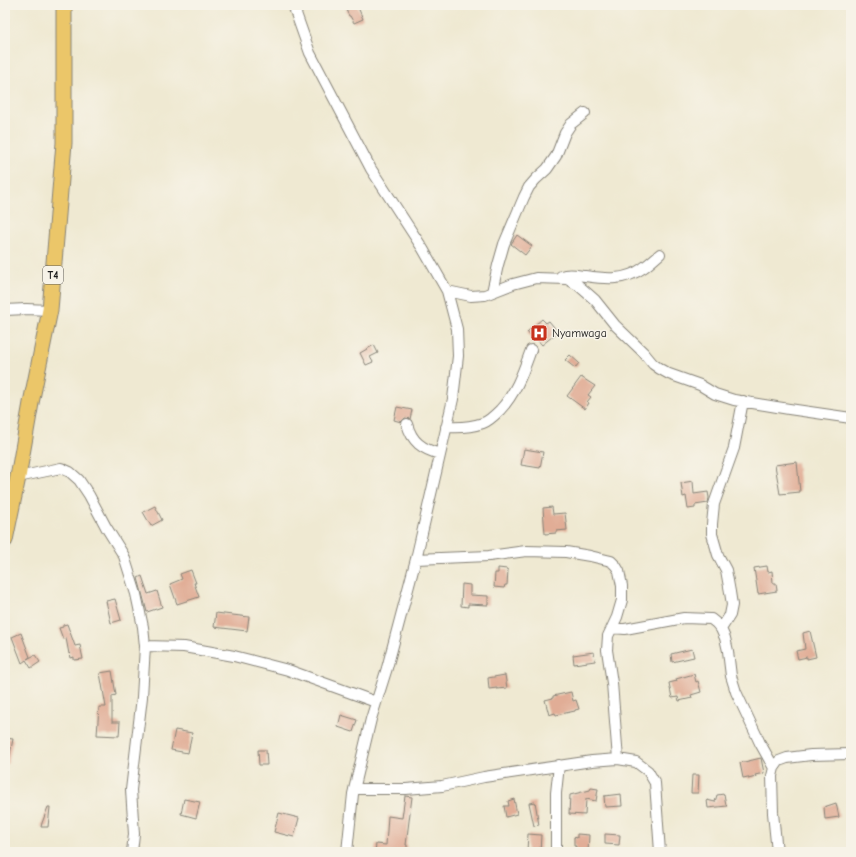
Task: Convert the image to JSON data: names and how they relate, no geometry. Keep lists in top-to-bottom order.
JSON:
{
  "streets": {
    "highway": ["T4"]
  },
  "places": {
    "hospital": ["Nyamwaga"]
  }
}
